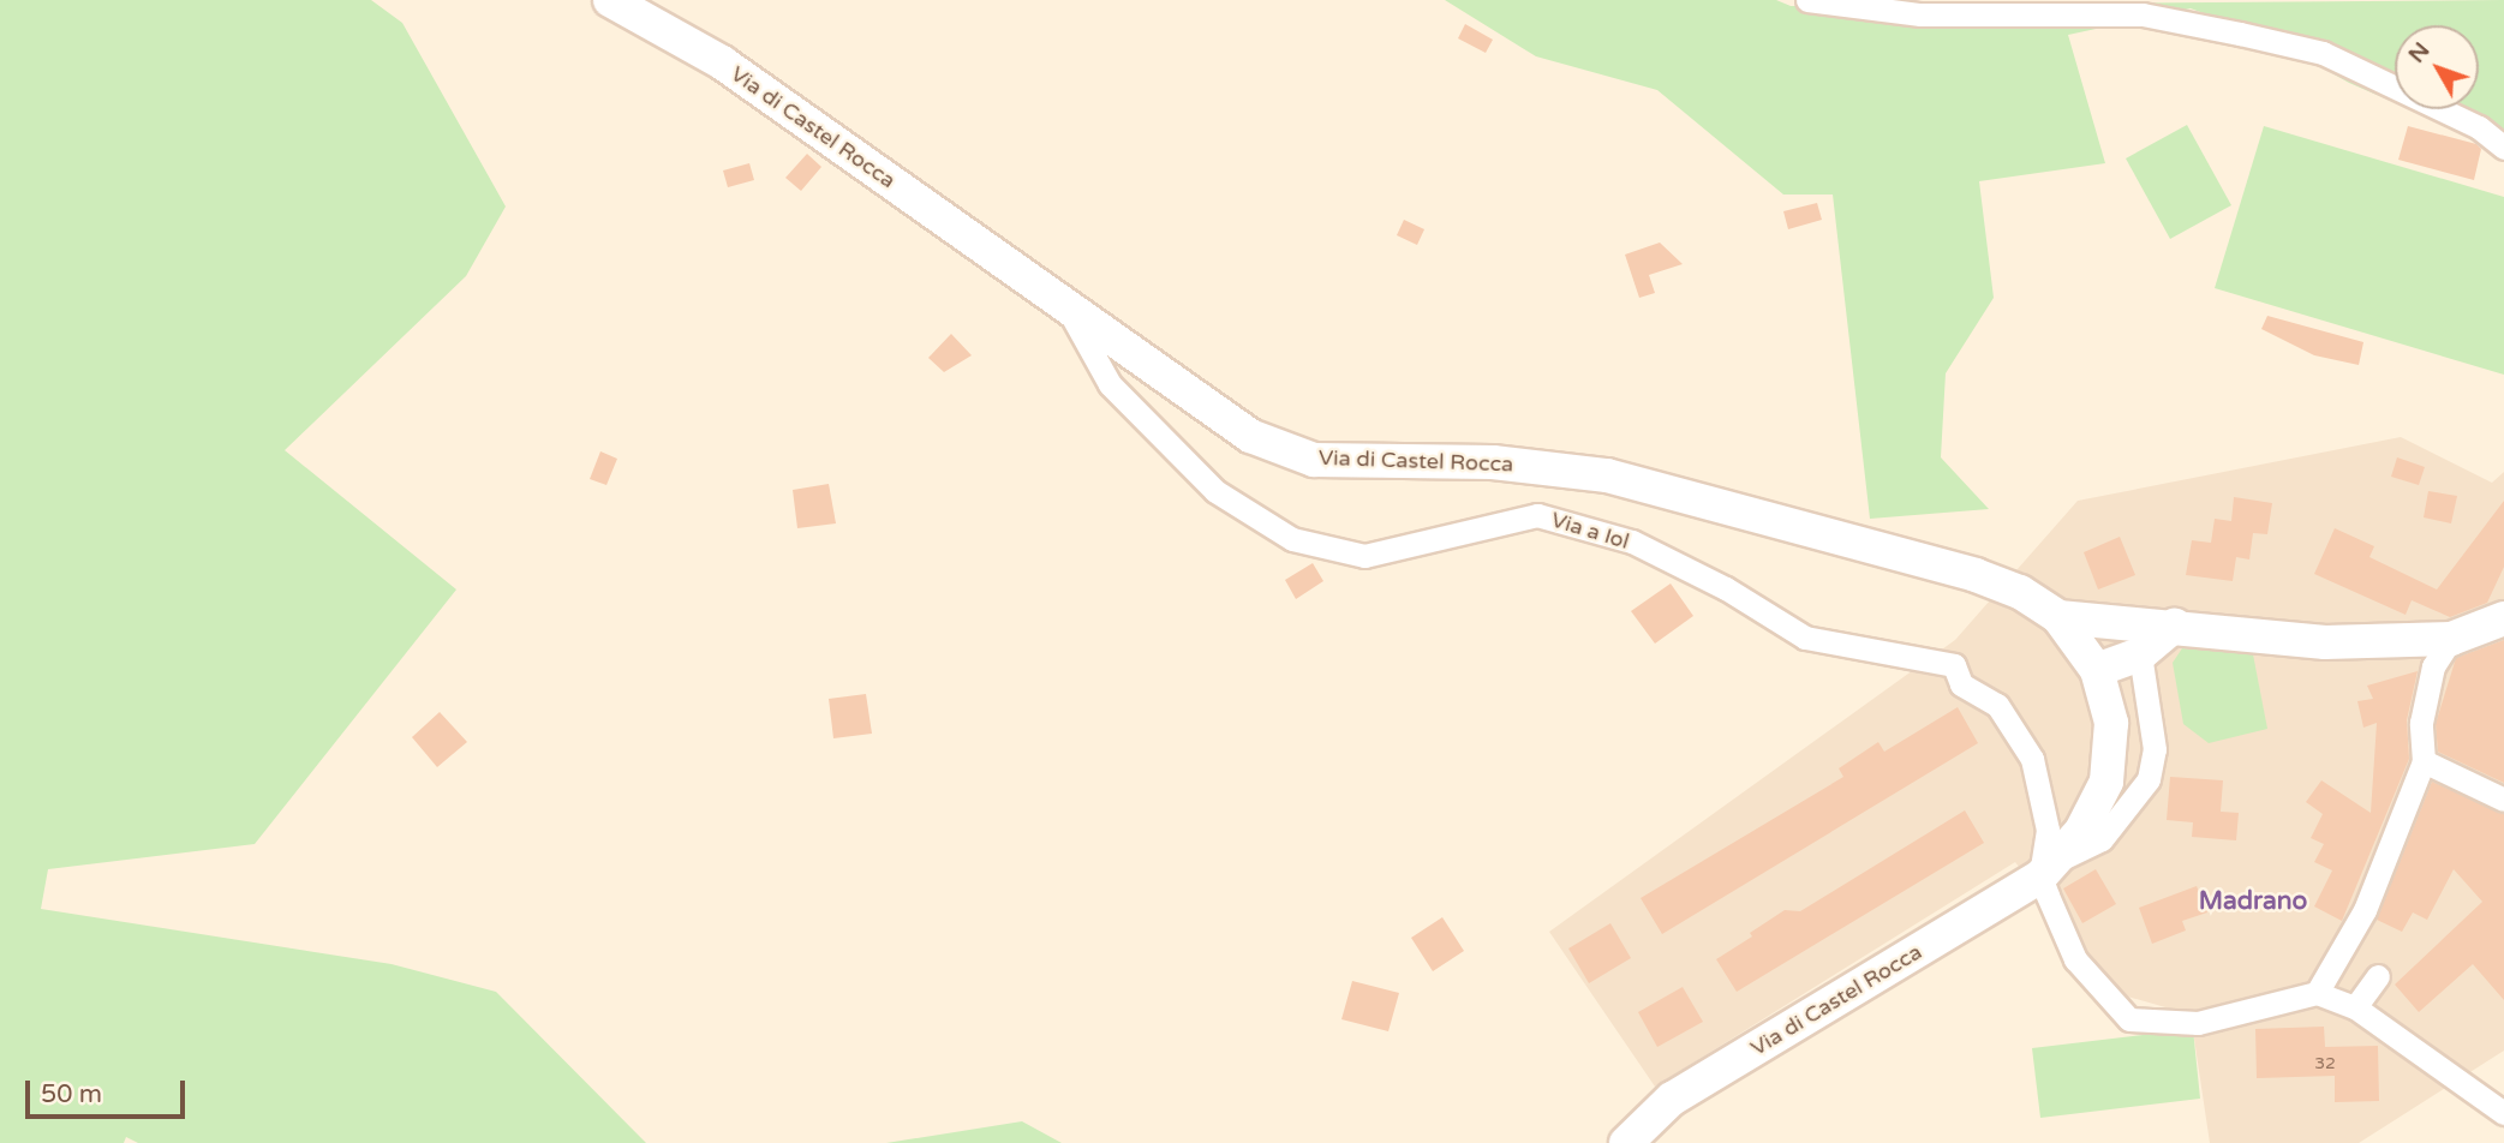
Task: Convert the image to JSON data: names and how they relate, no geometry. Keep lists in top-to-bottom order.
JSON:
{
  "streets": {
    "main road": ["Via di Castel Rocca"],
    "street": ["Via a Iol"]
  },
  "crossings": [
    ["Via di Castel Rocca", "Via a Iol"]
  ],
  "districts": ["Madrano"],
  "house_numbers": ["32"],
  "scale_bar": "50 m",
  "north": "top left"
}
